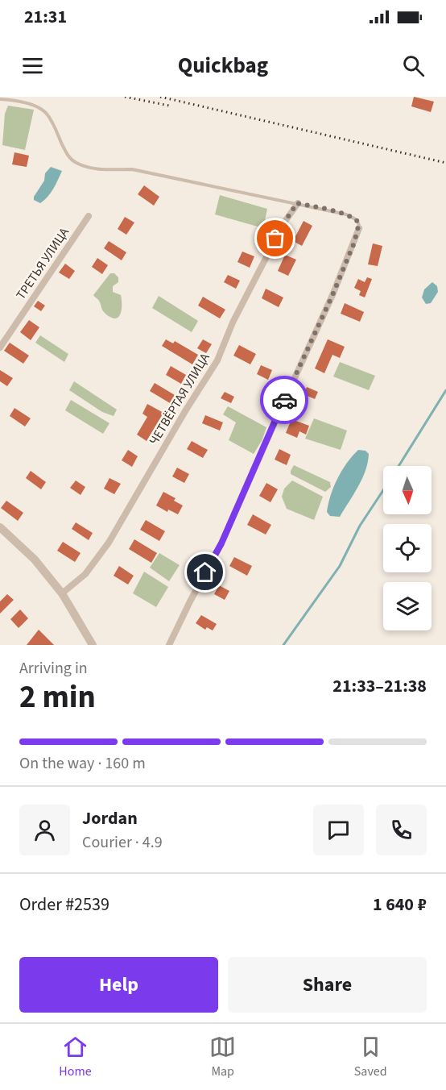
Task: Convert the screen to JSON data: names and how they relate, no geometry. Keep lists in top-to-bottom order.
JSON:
{
  "streets": {
    "street": ["ТРЕТЬЯ УЛИЦА", "ЧЕТВЁРТАЯ УЛИЦА"]
  },
  "north": "bottom",
  "page": {
    "status": "21:31",
    "header": "Quickbag",
    "heading": ["2 min", "Arriving in", "21:33–21:38"],
    "panel": [
      "Jordan",
      "Courier · 4.9",
      "Order #2539",
      "1 640 ₽"
    ],
    "bar": "On the way · 160 m",
    "buttons": ["Help", "Share"],
    "tabs": ["Home", "Map", "Saved"]
  }
}
